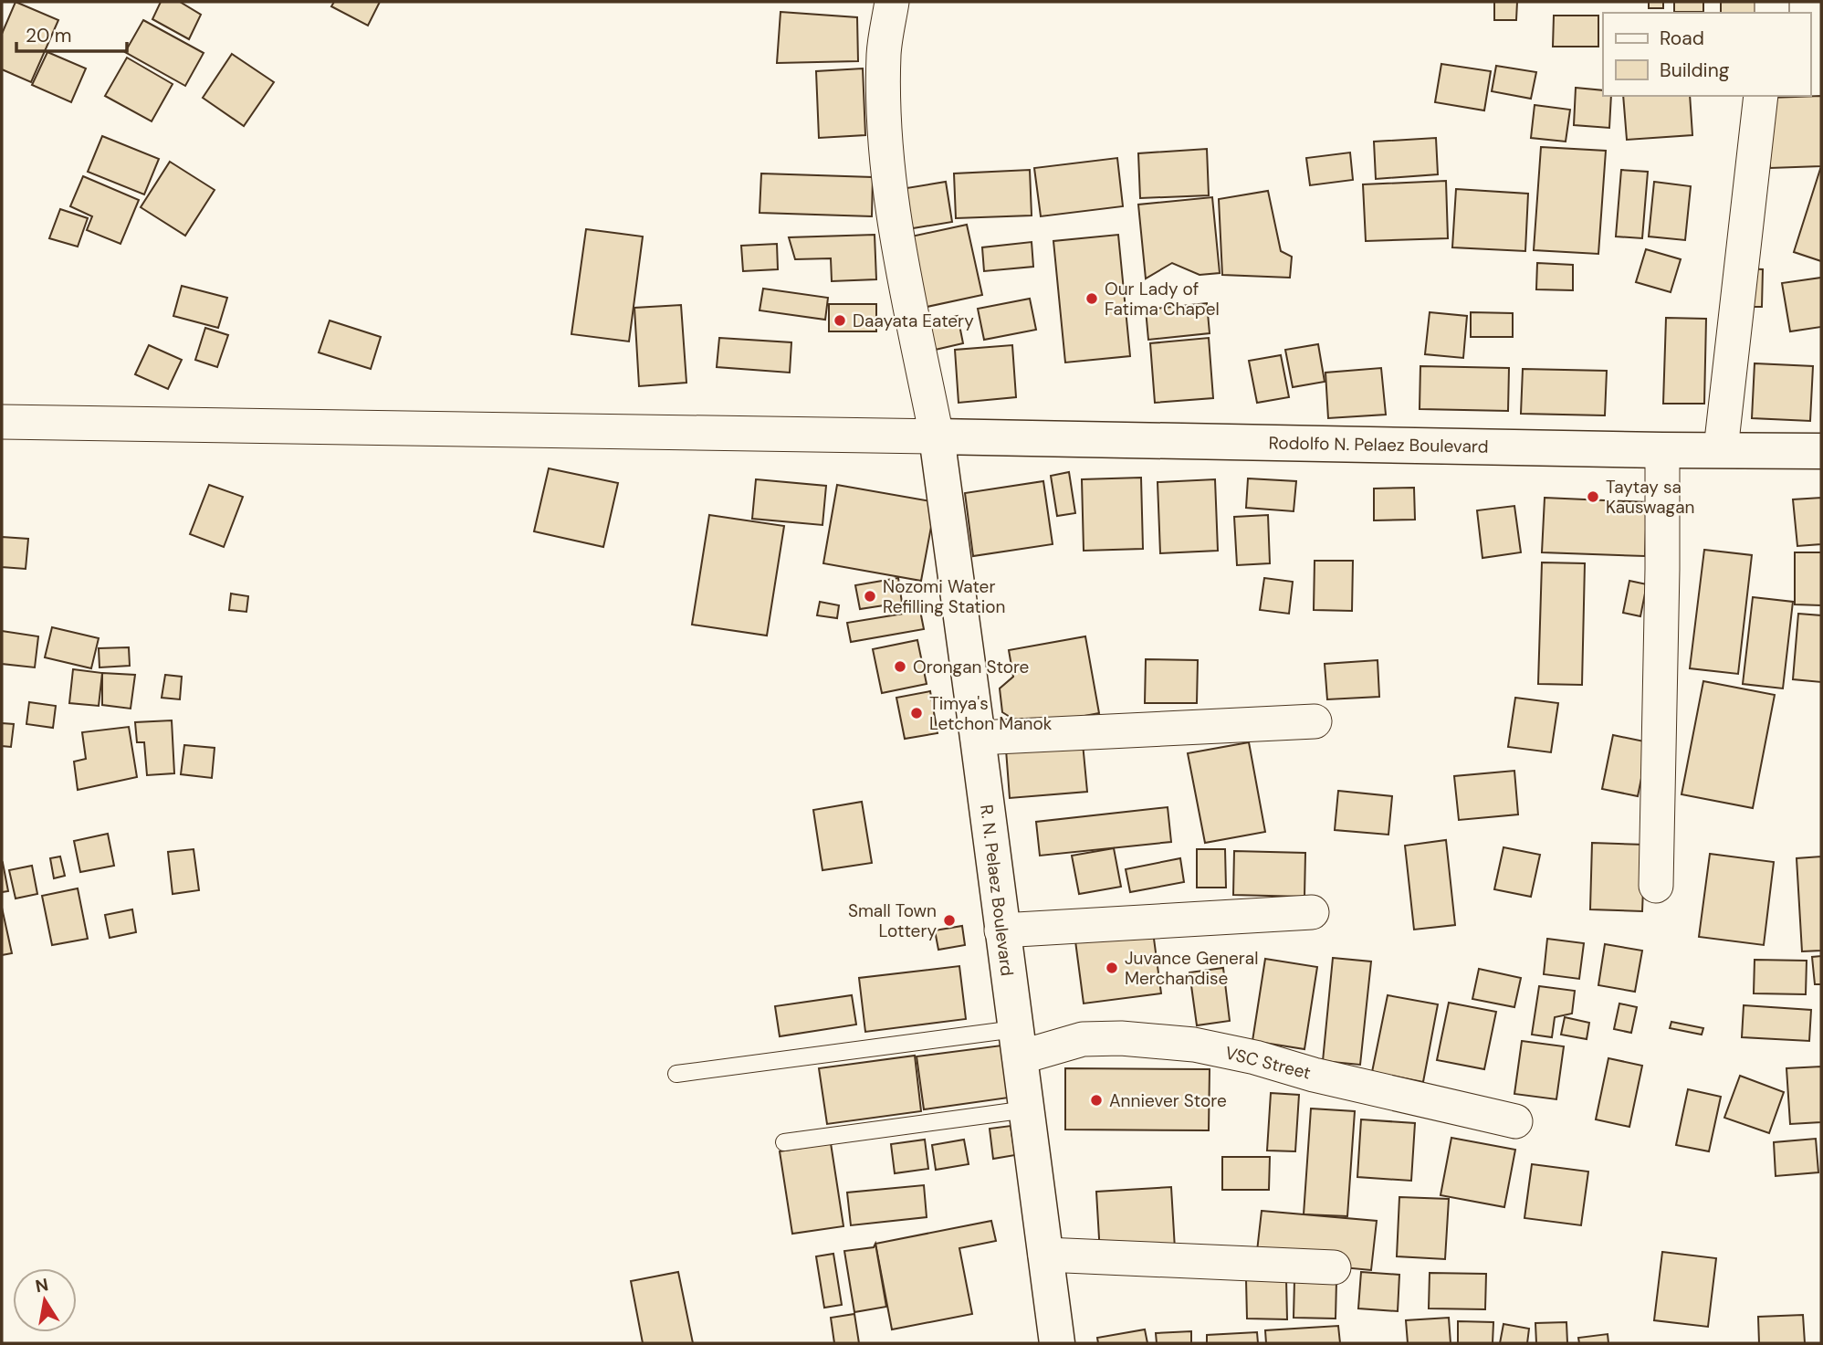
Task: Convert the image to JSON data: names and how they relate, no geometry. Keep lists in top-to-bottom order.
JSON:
{
  "streets": {
    "street": ["Rodolfo N. Pelaez Boulevard", "R. N. Pelaez Boulevard", "VSC Street"]
  },
  "crossings": [
    ["Rodolfo N. Pelaez Boulevard", "R. N. Pelaez Boulevard"],
    ["R. N. Pelaez Boulevard", "VSC Street"]
  ],
  "places": [
    "Our Lady of Fatima Chapel",
    "Daayata Eatery",
    "Taytay sa Kauswagan",
    "Nozomi Water Refilling Station",
    "Orongan Store",
    "Timya's Letchon Manok",
    "Small Town Lottery",
    "Juvance General Merchandise",
    "Anniever Store"
  ],
  "legend": ["Road", "Building"],
  "scale_bar": "20 m",
  "north": "top"
}
